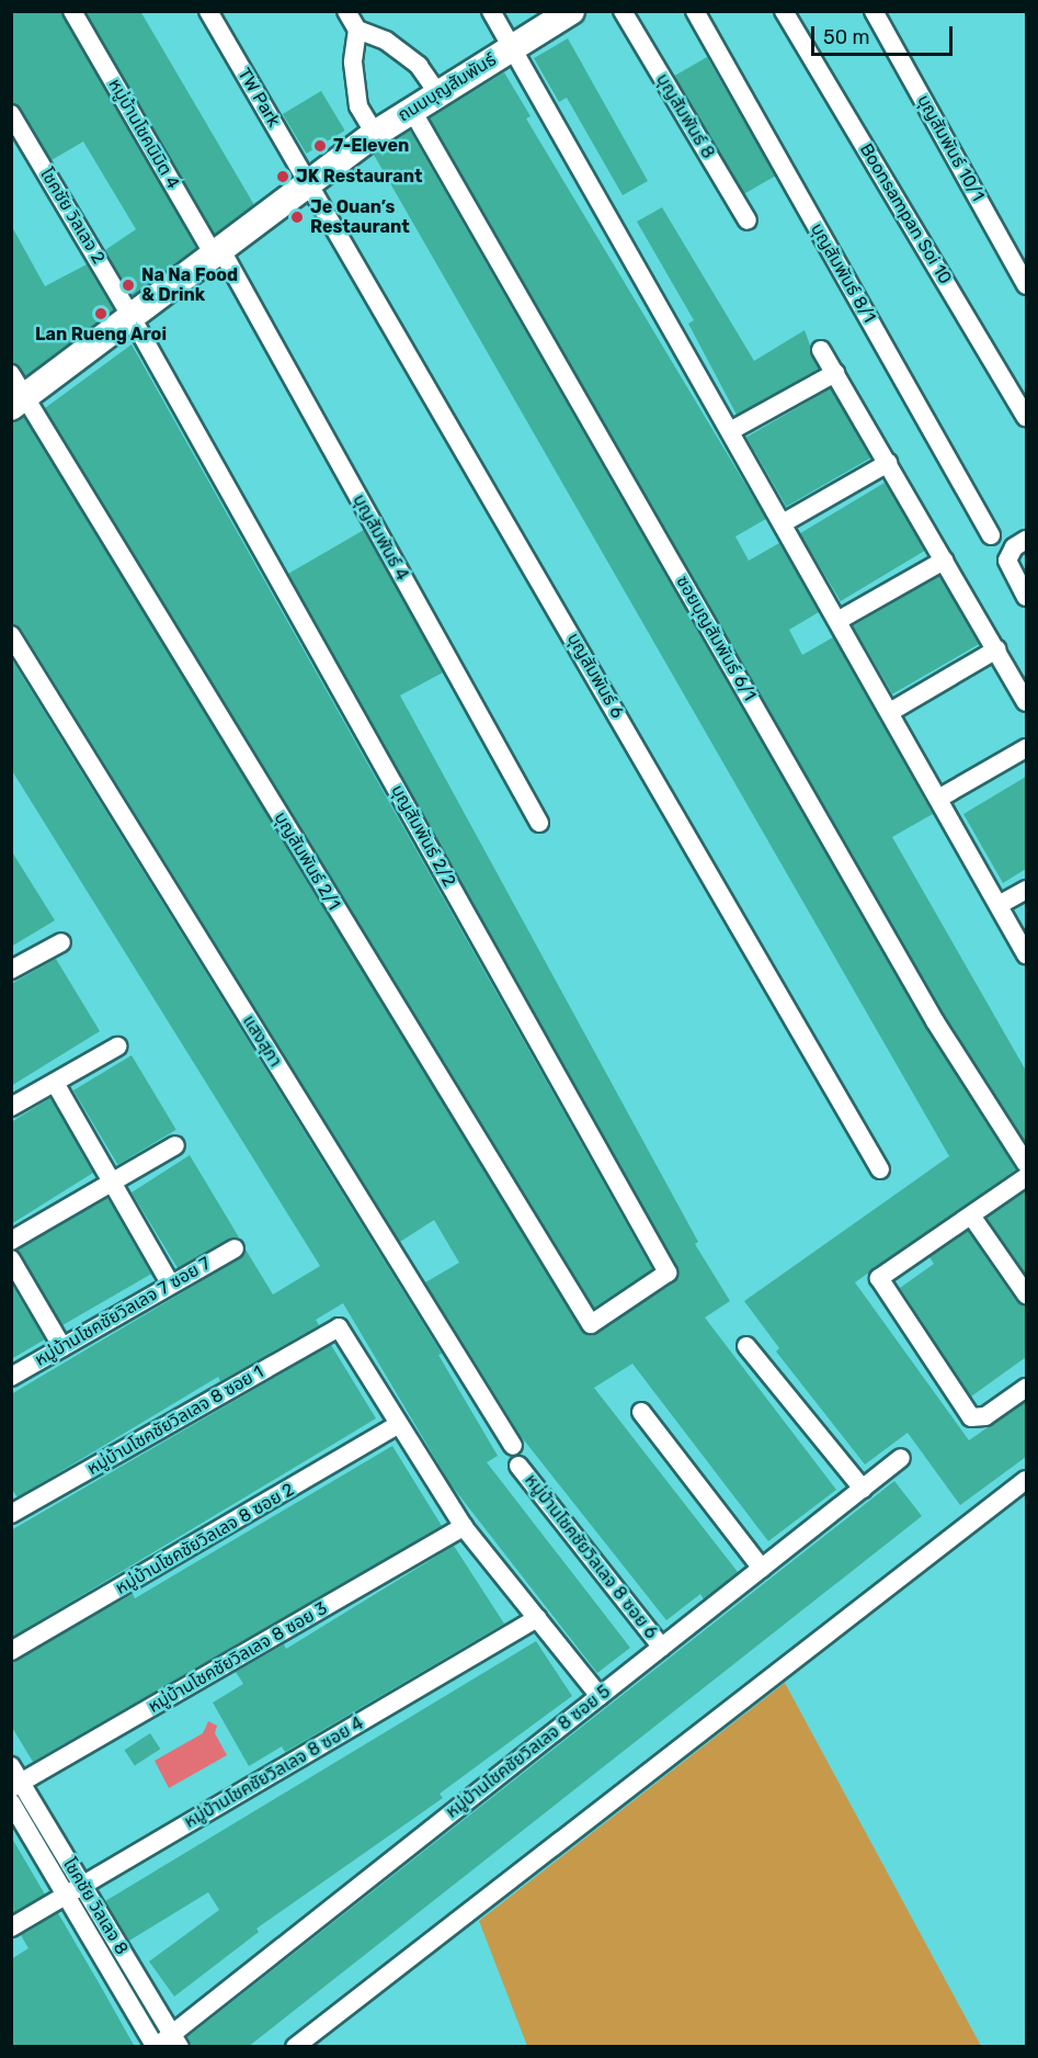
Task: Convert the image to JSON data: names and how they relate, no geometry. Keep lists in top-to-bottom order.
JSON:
{
  "streets": {
    "street": [
      "ถนนบุญสัมพันธ์",
      "TW Park",
      "บุญสัมพันธ์ 8",
      "หมู่บ้านโชคนิมิต 4",
      "บุญสัมพันธ์ 10/1",
      "Boonsampan Soi 10",
      "โชคชัย วิลเลจ 2",
      "บุญสัมพันธ์ 8/1",
      "บุญสัมพันธ์ 4",
      "ซอยบุญสัมพันธ์ 6/1",
      "บุญสัมพันธ์ 6",
      "บุญสัมพันธ์ 2/2",
      "บุญสัมพันธ์ 2/1",
      "แสงสุภา",
      "หมู่บ้านโชคชัยวิลเลจ 7 ซอย 7",
      "หมู่บ้านโชคชัยวิลเลจ 8 ซอย 1",
      "หมู่บ้านโชคชัยวิลเลจ 8 ซอย 2",
      "หมู่บ้านโชคชัยวิลเลจ 8 ซอย 6",
      "หมู่บ้านโชคชัยวิลเลจ 8 ซอย 3",
      "หมู่บ้านโชคชัยวิลเลจ 8 ซอย 5",
      "หมู่บ้านโชคชัยวิลเลจ 8 ซอย 4",
      "โชคชัย วิลเลจ 8"
    ]
  },
  "crossings": [
    ["ถนนบุญสัมพันธ์", "TW Park"],
    ["ถนนบุญสัมพันธ์", "หมู่บ้านโชคนิมิต 4"],
    ["ถนนบุญสัมพันธ์", "โชคชัย วิลเลจ 2"],
    ["ถนนบุญสัมพันธ์", "บุญสัมพันธ์ 4"],
    ["ถนนบุญสัมพันธ์", "ซอยบุญสัมพันธ์ 6/1"],
    ["ถนนบุญสัมพันธ์", "บุญสัมพันธ์ 6"],
    ["ถนนบุญสัมพันธ์", "บุญสัมพันธ์ 2/2"],
    ["ถนนบุญสัมพันธ์", "บุญสัมพันธ์ 2/1"],
    ["TW Park", "บุญสัมพันธ์ 6"],
    ["หมู่บ้านโชคนิมิต 4", "บุญสัมพันธ์ 4"],
    ["โชคชัย วิลเลจ 2", "บุญสัมพันธ์ 2/2"],
    ["บุญสัมพันธ์ 2/2", "บุญสัมพันธ์ 2/1"],
    ["หมู่บ้านโชคชัยวิลเลจ 8 ซอย 1", "หมู่บ้านโชคชัยวิลเลจ 8 ซอย 2"],
    ["หมู่บ้านโชคชัยวิลเลจ 8 ซอย 6", "หมู่บ้านโชคชัยวิลเลจ 8 ซอย 5"],
    ["หมู่บ้านโชคชัยวิลเลจ 8 ซอย 3", "โชคชัย วิลเลจ 8"],
    ["หมู่บ้านโชคชัยวิลเลจ 8 ซอย 5", "โชคชัย วิลเลจ 8"],
    ["หมู่บ้านโชคชัยวิลเลจ 8 ซอย 4", "โชคชัย วิลเลจ 8"]
  ],
  "places": [
    "7-Eleven",
    "JK Restaurant",
    "Je Ouan’s Restaurant",
    "Na Na Food & Drink",
    "Lan Rueng Aroi"
  ],
  "scale_bar": "50 m"
}
